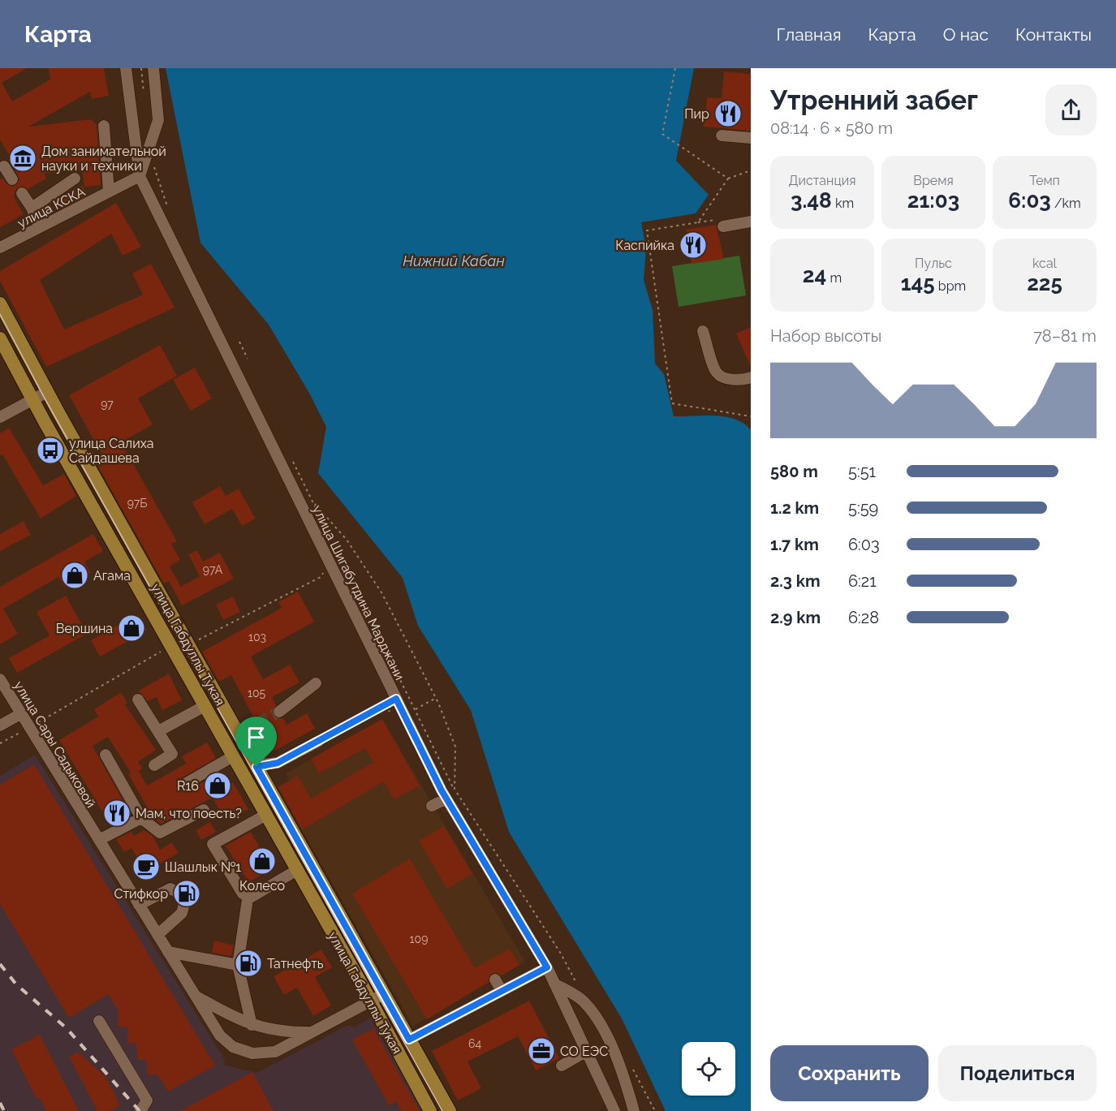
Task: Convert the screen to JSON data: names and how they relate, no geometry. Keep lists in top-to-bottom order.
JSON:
{
  "streets": {
    "main road": ["улица Габдуллы Тукая"],
    "street": ["улица КСКА", "улица Шигабутдина Марджани", "улица Сары Садыковой"]
  },
  "crossings": [
    ["улица КСКА", "улица Шигабутдина Марджани"],
    ["улица Габдуллы Тукая", "улица Сары Садыковой"]
  ],
  "water": ["Нижний Кабан"],
  "places": {
    "restaurant": ["Пир", "Каспийка", "Мам, что поесть?"],
    "museum": ["Дом занимательной науки и техники"],
    "bus stop": ["улица Салиха Сайдашева"],
    "shop": [
      "Агама",
      "Вершина",
      "R16",
      "Колесо"
    ],
    "cafe": ["Шашлык №1"],
    "fuel station": ["Стифкор", "Татнефть"],
    "office": ["СО ЕЭС"]
  },
  "house_numbers": [
    "97",
    "97Б",
    "97А",
    "103",
    "105",
    "109",
    "64"
  ],
  "page": {
    "header": "Карта",
    "nav": [
      "Главная",
      "Карта",
      "О нас",
      "Контакты"
    ],
    "heading": ["Утренний забег", "08:14 · 6 × 580 m"],
    "stats": [
      ["Дистанция", "3.48 km"],
      ["Время", "21:03"],
      ["Темп", "6:03 /km"],
      ["24 m"],
      ["Пульс", "145 bpm"],
      ["kcal", "225"]
    ],
    "chart": ["Набор высоты", "78–81 m"],
    "list": [
      {
        "name": "580 m",
        "note": "5:51"
      },
      {
        "name": "1.2 km",
        "note": "5:59"
      },
      {
        "name": "1.7 km",
        "note": "6:03"
      },
      {
        "name": "2.3 km",
        "note": "6:21"
      },
      {
        "name": "2.9 km",
        "note": "6:28"
      }
    ],
    "buttons": ["Сохранить", "Поделиться"]
  }
}
